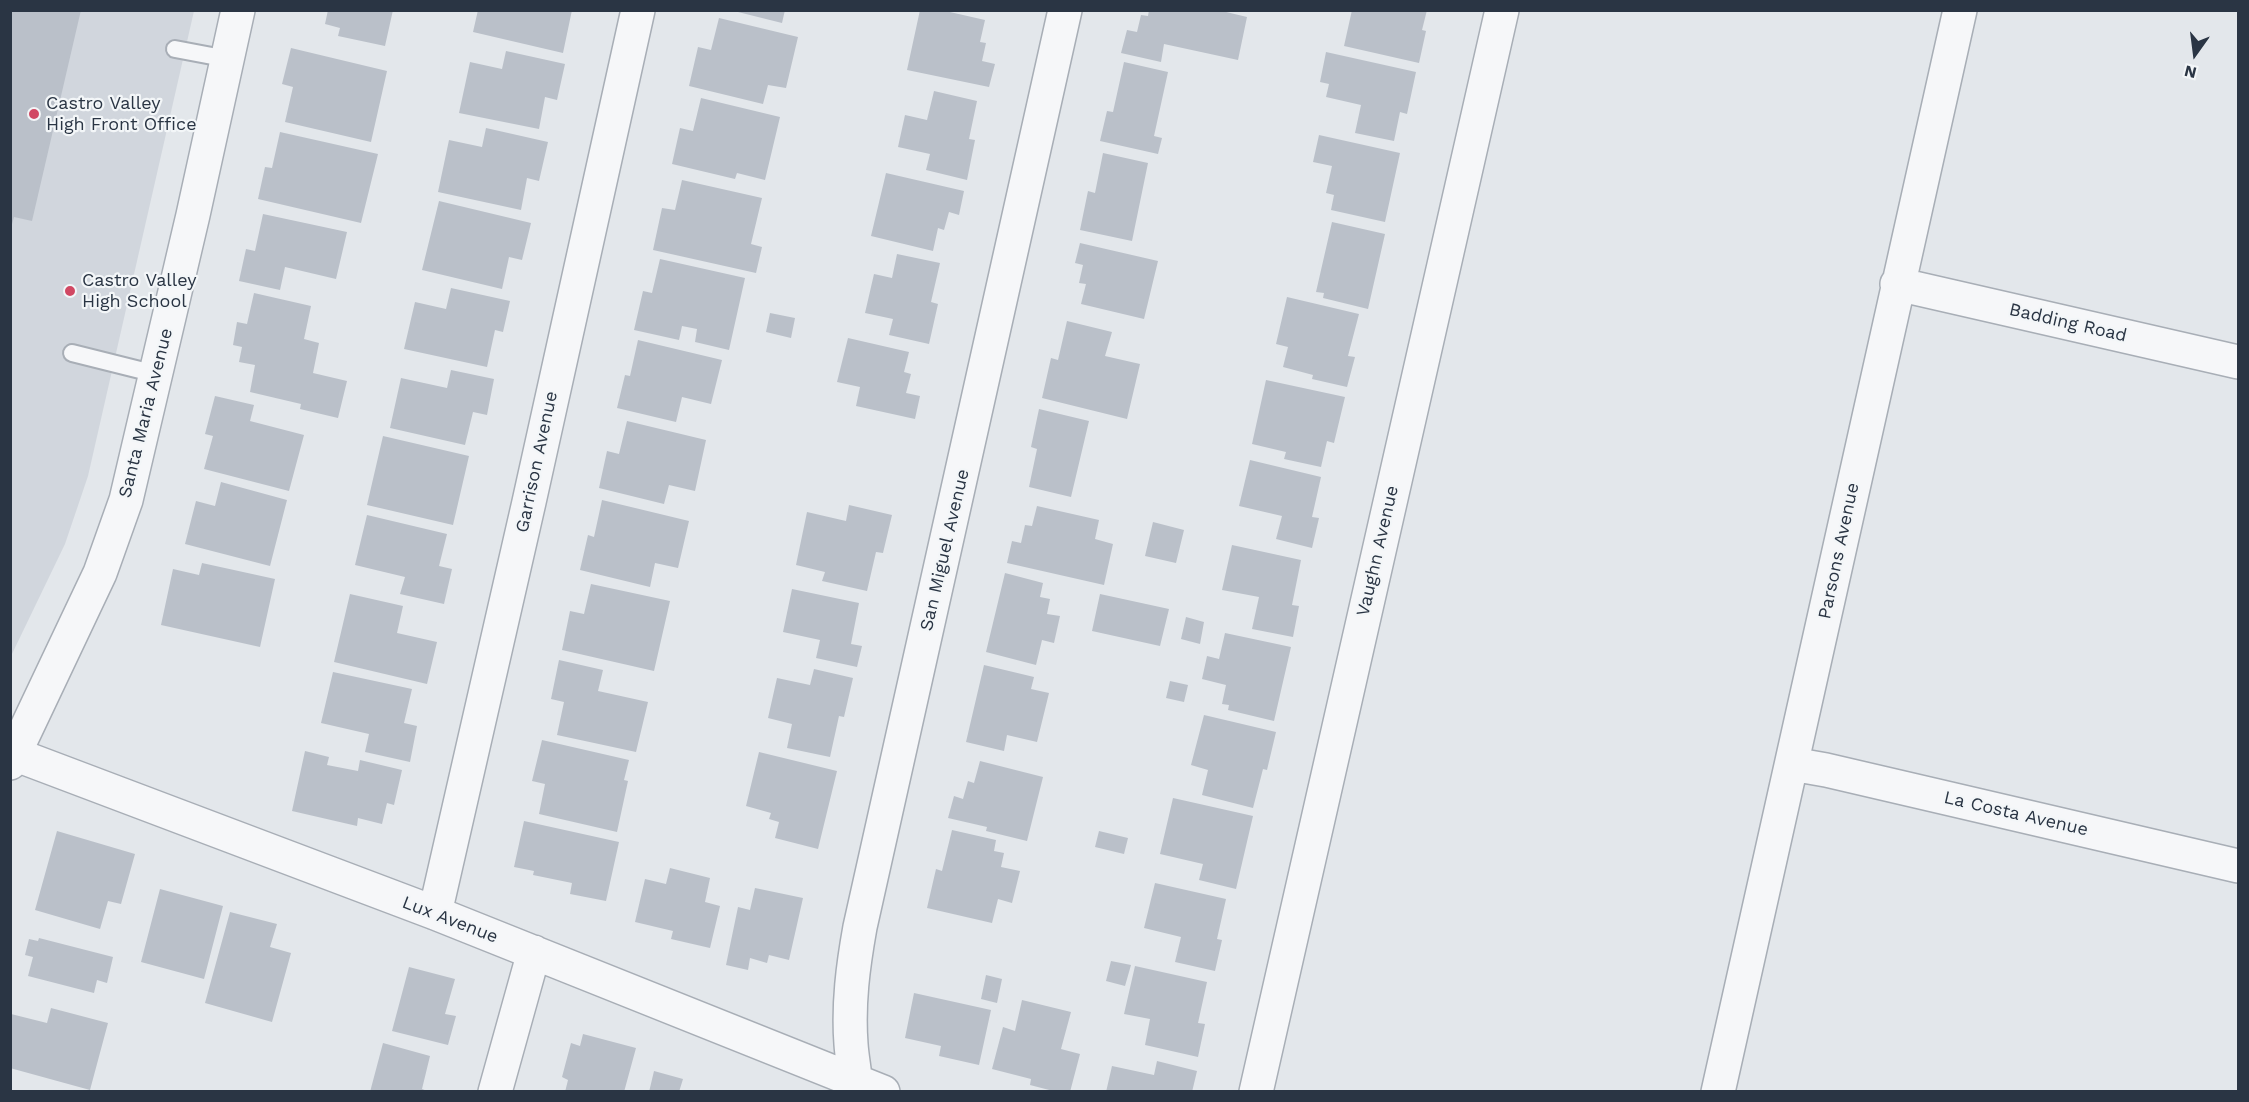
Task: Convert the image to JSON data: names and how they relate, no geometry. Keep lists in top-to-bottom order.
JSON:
{
  "streets": {
    "street": [
      "Badding Road",
      "Santa Maria Avenue",
      "Garrison Avenue",
      "San Miguel Avenue",
      "Vaughn Avenue",
      "Parsons Avenue",
      "La Costa Avenue",
      "Lux Avenue"
    ]
  },
  "crossings": [
    ["Badding Road", "Parsons Avenue"],
    ["Santa Maria Avenue", "Lux Avenue"],
    ["Garrison Avenue", "Lux Avenue"],
    ["San Miguel Avenue", "Lux Avenue"],
    ["Parsons Avenue", "La Costa Avenue"]
  ],
  "places": ["Castro Valley High Front Office", "Castro Valley High School"],
  "north": "bottom"
}
